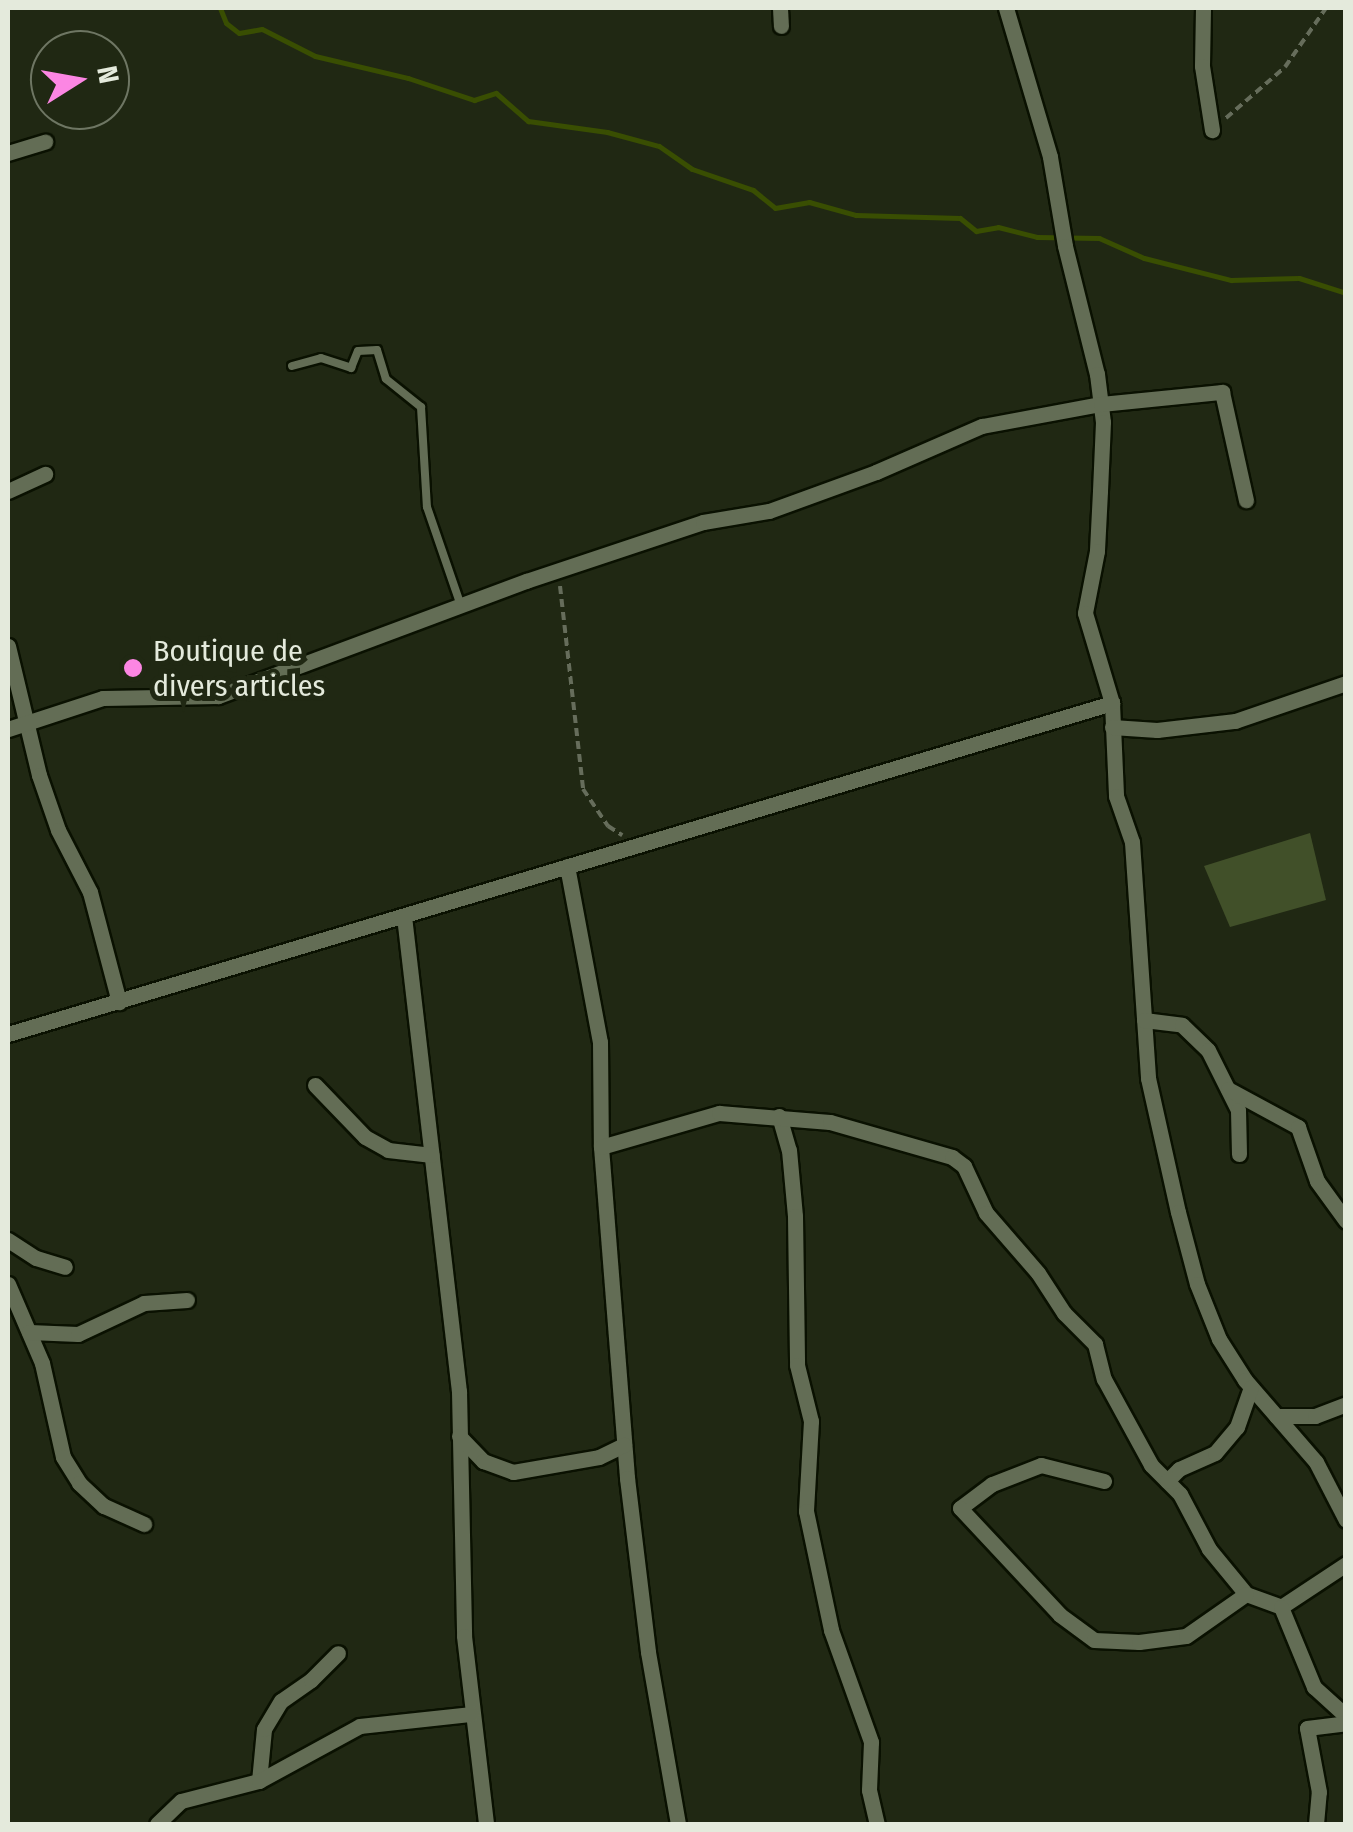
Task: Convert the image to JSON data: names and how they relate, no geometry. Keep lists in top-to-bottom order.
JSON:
{
  "places": ["Boutique de divers articles"],
  "north": "right"
}
